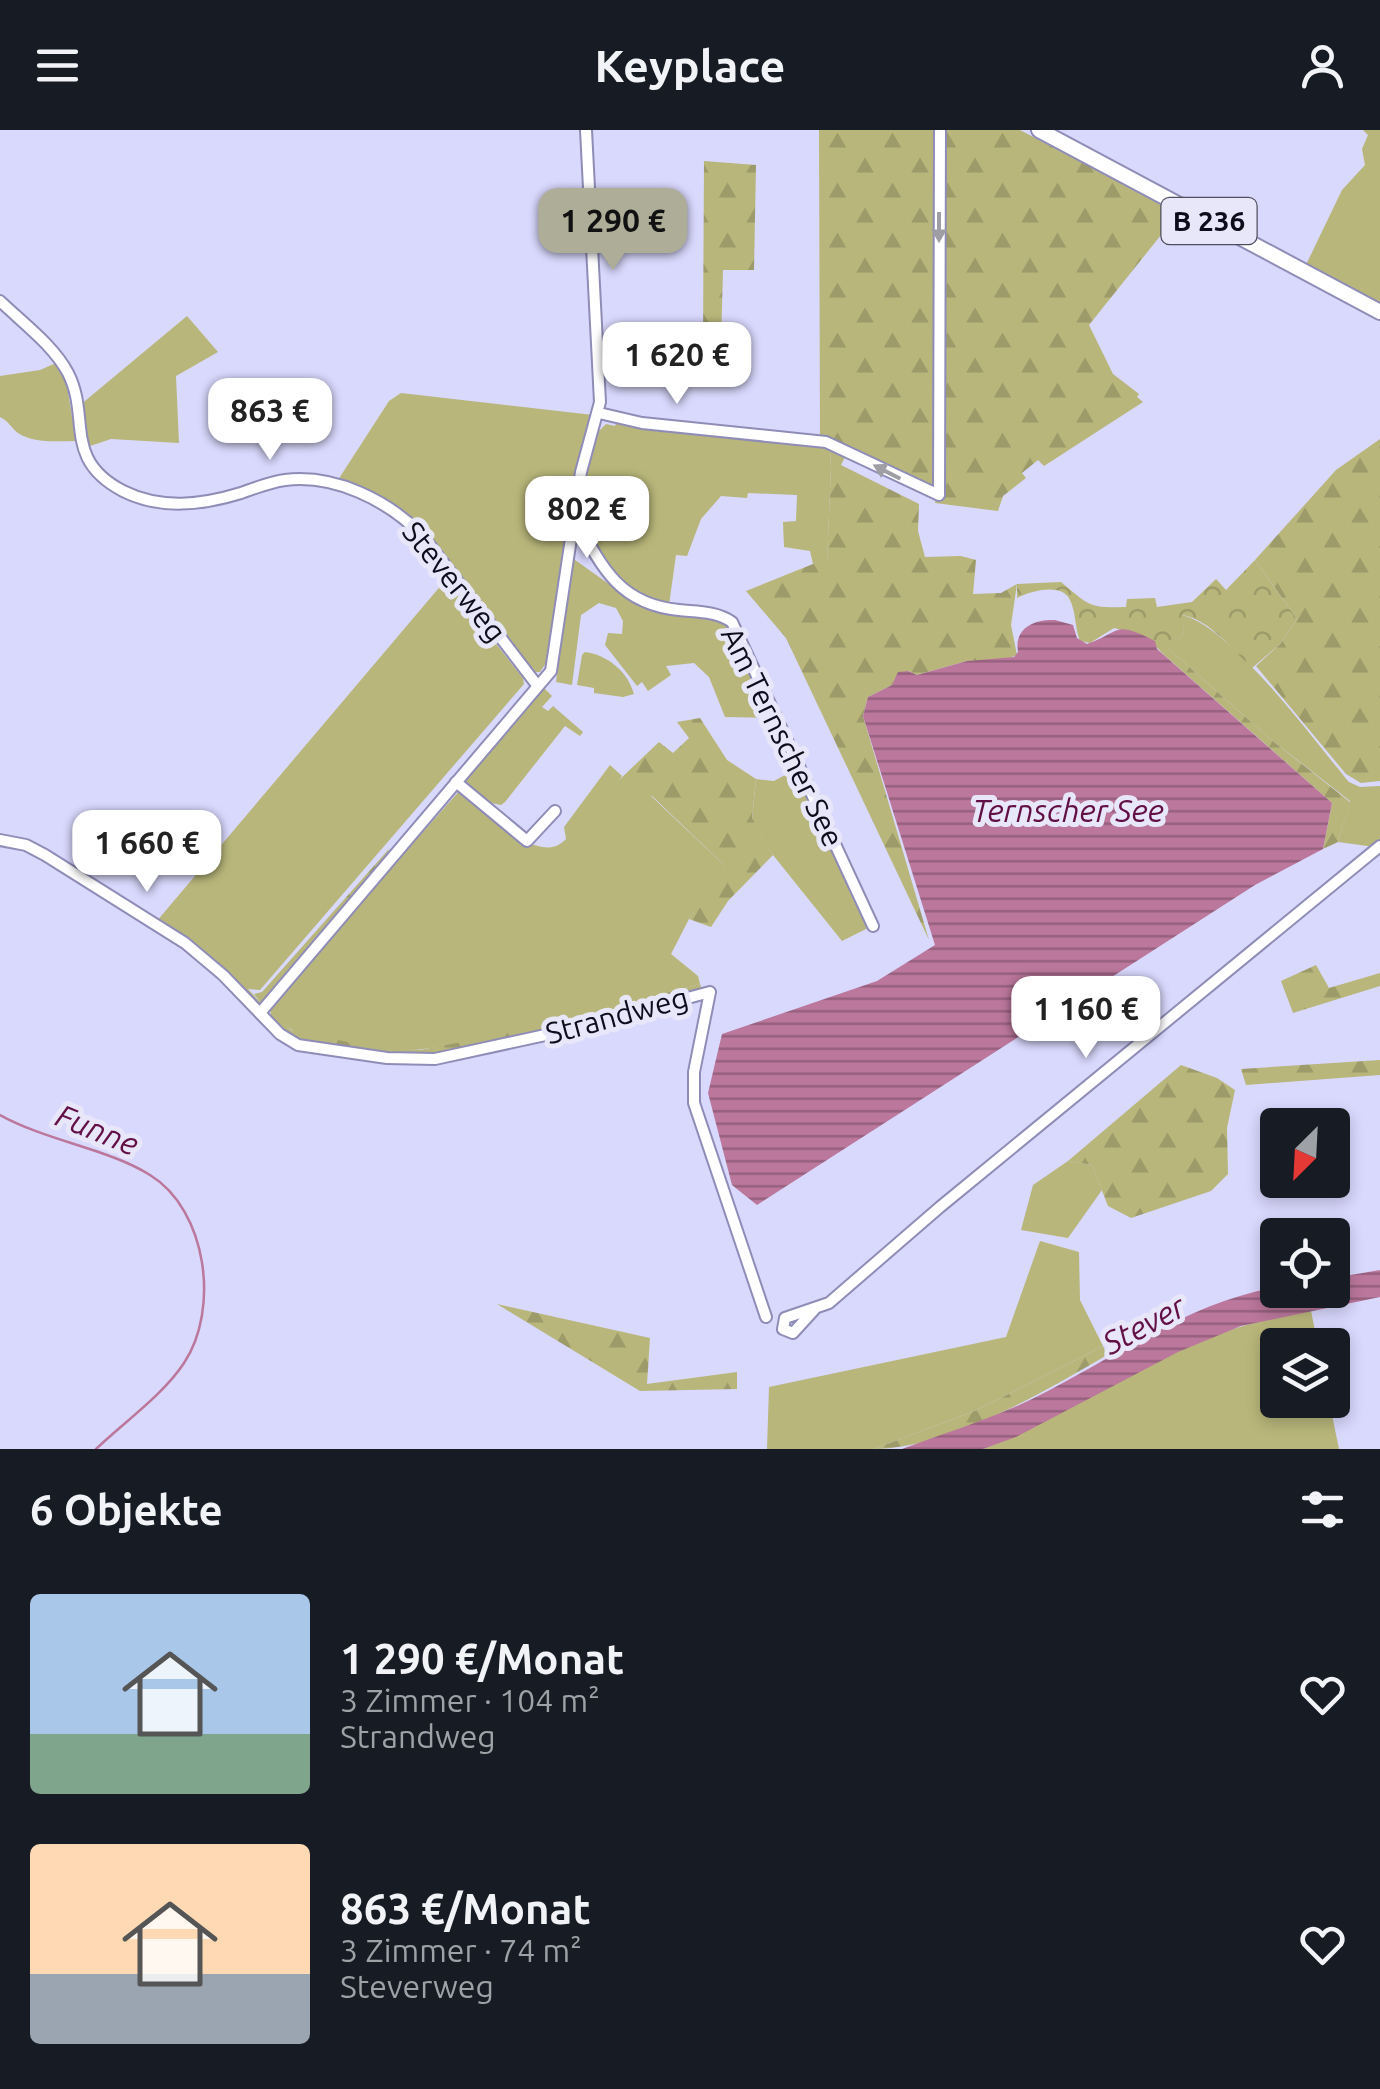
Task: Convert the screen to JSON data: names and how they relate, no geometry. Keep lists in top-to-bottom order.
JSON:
{
  "streets": {
    "main road": ["B 236"],
    "street": ["Steverweg", "Am Ternscher See", "Strandweg"]
  },
  "water": ["Ternscher See", "Funne", "Stever"],
  "north": "bottom left",
  "page": {
    "header": "Keyplace",
    "price": [
      "1 290 €",
      "1 620 €",
      "863 €",
      "802 €",
      "1 660 €",
      "1 160 €"
    ],
    "heading": "6 Objekte",
    "list": [
      {
        "name": "1 290 €/Monat",
        "note": "3 Zimmer · 104 m² · Strandweg"
      },
      {
        "name": "863 €/Monat",
        "note": "3 Zimmer · 74 m² · Steverweg"
      }
    ]
  }
}
